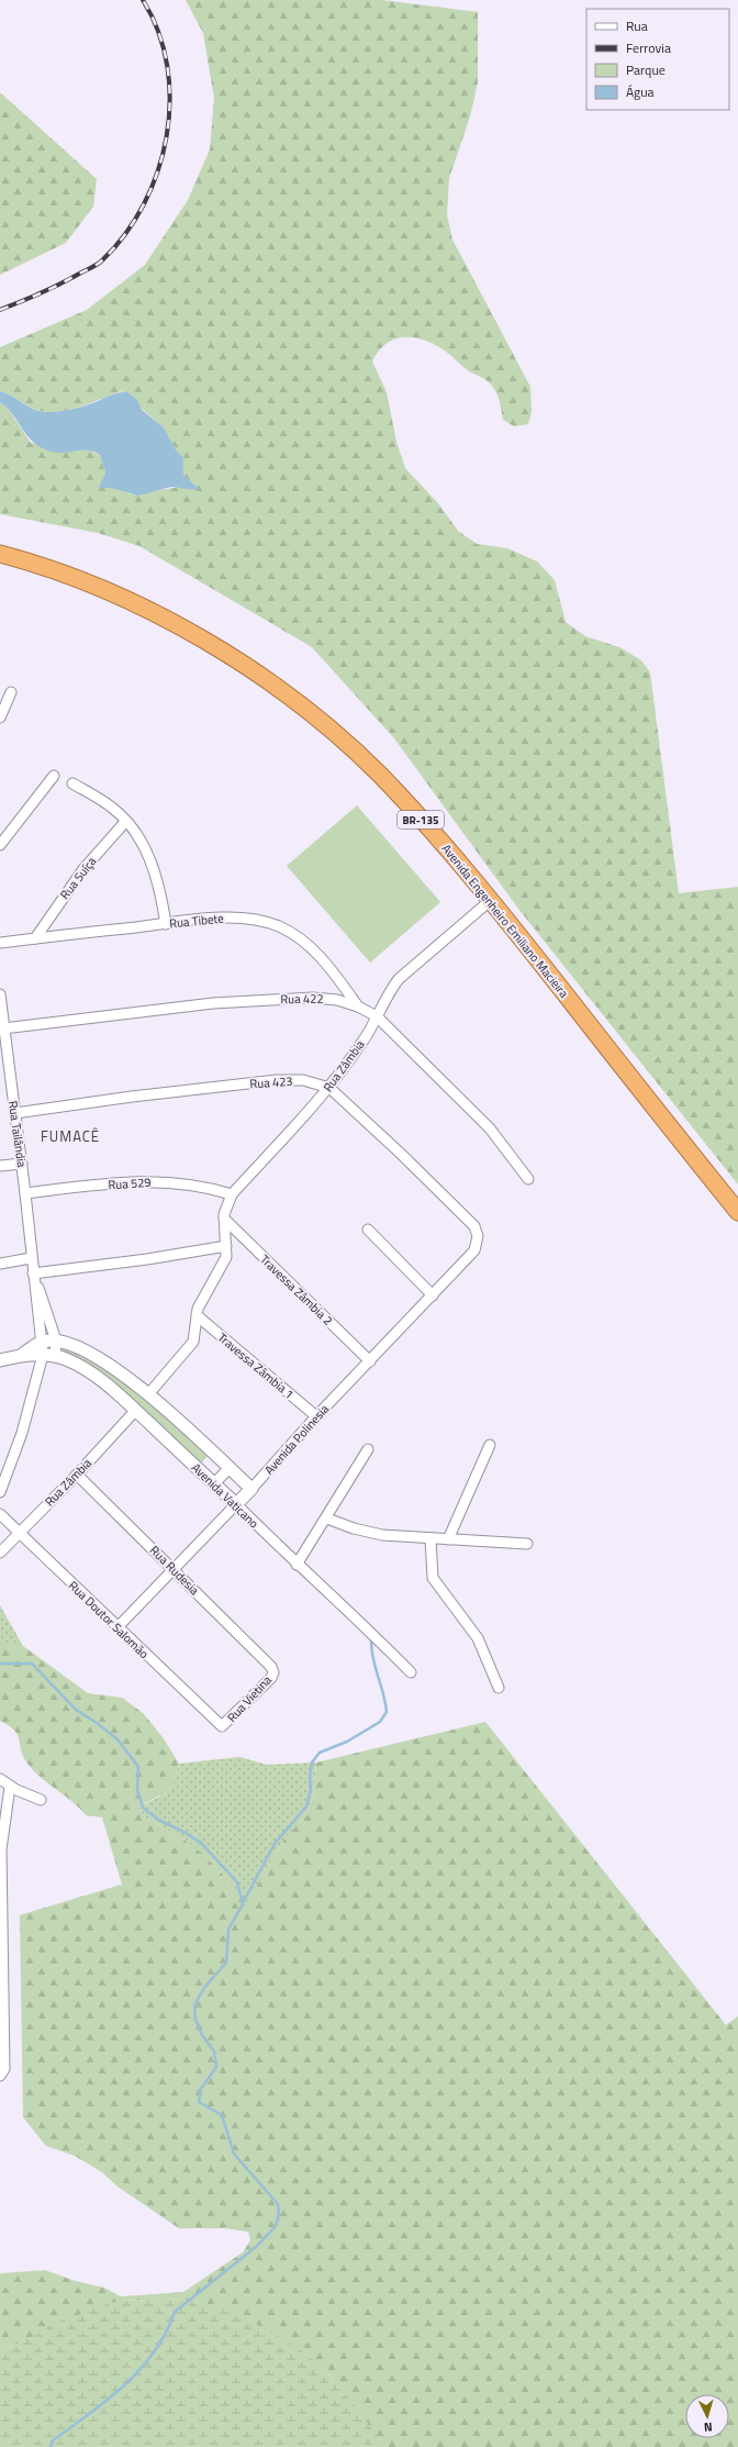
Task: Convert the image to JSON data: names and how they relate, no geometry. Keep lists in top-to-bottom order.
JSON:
{
  "streets": {
    "highway": ["BR-135", "Avenida Engenheiro Emiliano Macieira"],
    "street": [
      "Rua Suíça",
      "Rua Tibete",
      "Rua 422",
      "Rua Zâmbia",
      "Rua 423",
      "Rua Tailândia",
      "Rua 529",
      "Travessa Zâmbia 2",
      "Travessa Zâmbia 1",
      "Avenida Polinesia",
      "Avenida Vaticano",
      "Rua Rudesia",
      "Rua Doutor Salomão",
      "Rua Vietina"
    ]
  },
  "crossings": [
    ["Rua Suíça", "Rua Tibete"],
    ["Rua Tibete", "Rua 422"],
    ["Avenida Engenheiro Emiliano Macieira", "Rua Zâmbia"],
    ["Rua 422", "Rua Zâmbia"],
    ["Rua 422", "Rua Tailândia"],
    ["Rua Zâmbia", "Rua 423"],
    ["Rua Zâmbia", "Rua 529"],
    ["Rua Zâmbia", "Travessa Zâmbia 2"],
    ["Rua Zâmbia", "Travessa Zâmbia 1"],
    ["Rua Zâmbia", "Avenida Vaticano"],
    ["Rua Zâmbia", "Rua Rudesia"],
    ["Rua Zâmbia", "Rua Doutor Salomão"],
    ["Rua 423", "Rua Tailândia"],
    ["Rua 423", "Avenida Polinesia"],
    ["Rua Tailândia", "Rua 529"],
    ["Rua Tailândia", "Avenida Vaticano"],
    ["Travessa Zâmbia 2", "Avenida Polinesia"],
    ["Travessa Zâmbia 1", "Avenida Polinesia"],
    ["Avenida Polinesia", "Avenida Vaticano"],
    ["Avenida Polinesia", "Rua Rudesia"],
    ["Avenida Polinesia", "Rua Doutor Salomão"],
    ["Rua Rudesia", "Rua Vietina"],
    ["Rua Doutor Salomão", "Rua Vietina"]
  ],
  "districts": ["FUMACÊ"],
  "legend": [
    "Rua",
    "Ferrovia",
    "Parque",
    "Água"
  ],
  "north": "bottom"
}
